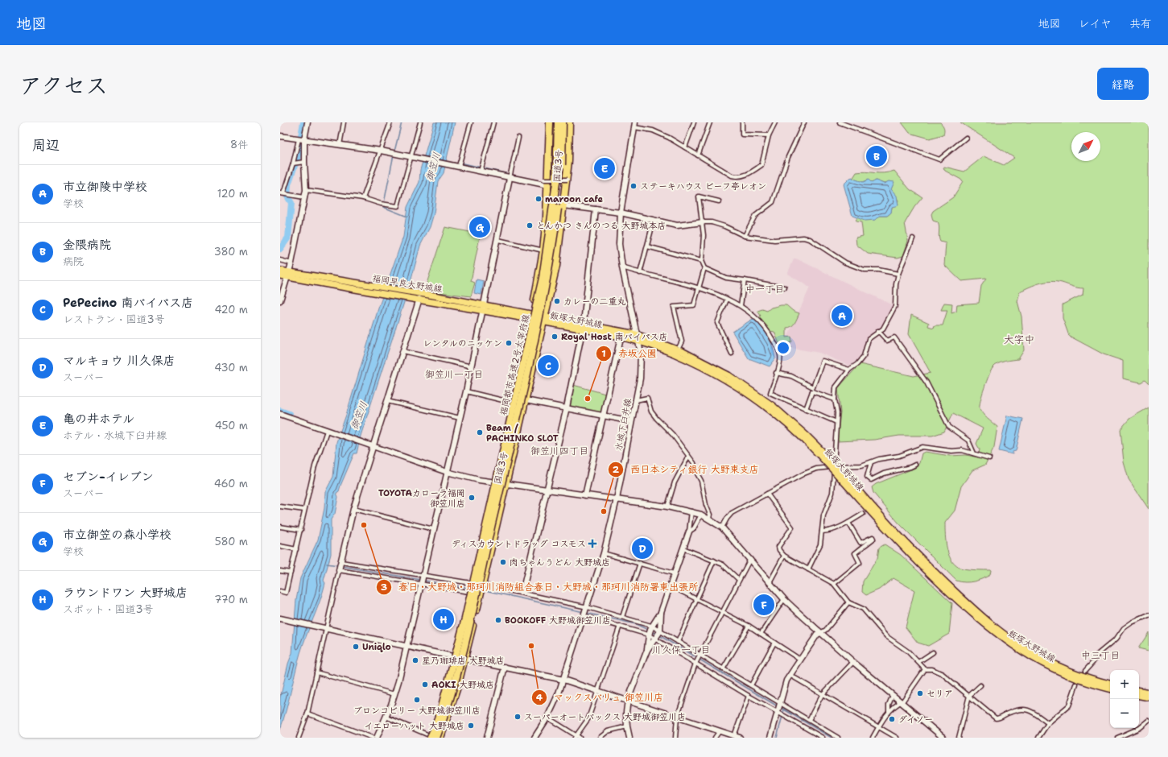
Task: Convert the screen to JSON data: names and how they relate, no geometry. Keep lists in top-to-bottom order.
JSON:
{
  "streets": {
    "highway": ["国道3号", "福岡都市高速2号太宰府線"],
    "main road": ["福岡早良大野城線", "飯塚大野城線"],
    "street": ["水城下臼井線"]
  },
  "crossings": [
    ["国道3号", "福岡早良大野城線"],
    ["国道3号", "飯塚大野城線"],
    ["国道3号", "福岡都市高速2号太宰府線"],
    ["福岡早良大野城線", "飯塚大野城線"],
    ["飯塚大野城線", "水城下臼井線"]
  ],
  "districts": [
    "中一丁目",
    "大字中",
    "御笠川一丁目",
    "御笠川四丁目",
    "川久保一丁目",
    "中三丁目"
  ],
  "water": ["御笠川"],
  "places": {
    "other": [
      "ステーキハウス ビーフ亭レオン",
      "maroon cafe",
      "とんかつ きんのつる 大野城本店",
      "カレーの二重丸",
      "Royal Host 南バイパス店",
      "レンタルのニッケン",
      "赤坂公園",
      "Beam / PACHINKO SLOT",
      "TOYOTAカローラ福岡 御笠川店",
      "西日本シティ銀行 大野東支店",
      "春日・大野城・那珂川消防組合春日・大野城・那珂川消防署東出張所",
      "肉ちゃんうどん 大野城店",
      "BOOKOFF 大野城御笠川店",
      "マックスバリュ 御笠川店",
      "Uniqlo",
      "星乃珈琲店 大野城店",
      "AOKI 大野城店",
      "セリア",
      "ブロンコビリー 大野城御笠川店",
      "スーパーオートバックス 大野城御笠川店",
      "ダイソー",
      "イエローハット 大野城店"
    ],
    "health": ["ディスカウントドラッグ コスモス"]
  },
  "north": "top right",
  "page": {
    "header": "地図",
    "nav": ["地図", "レイヤ", "共有"],
    "title": "アクセス",
    "buttons": "経路",
    "heading": ["周辺", "8件"],
    "pins": [
      "B",
      "E",
      "G",
      "A",
      "C",
      "D",
      "F",
      "H"
    ],
    "list": [
      {
        "mark": "A",
        "name": "市立御陵中学校",
        "note": "学校",
        "value": "120 m"
      },
      {
        "mark": "B",
        "name": "金隈病院",
        "note": "病院",
        "value": "380 m"
      },
      {
        "mark": "C",
        "name": "PePecino 南バイパス店",
        "note": "レストラン · 国道3号",
        "value": "420 m"
      },
      {
        "mark": "D",
        "name": "マルキョウ 川久保店",
        "note": "スーパー",
        "value": "430 m"
      },
      {
        "mark": "E",
        "name": "亀の井ホテル",
        "note": "ホテル · 水城下臼井線",
        "value": "450 m"
      },
      {
        "mark": "F",
        "name": "セブン-イレブン",
        "note": "スーパー",
        "value": "460 m"
      },
      {
        "mark": "G",
        "name": "市立御笠の森小学校",
        "note": "学校",
        "value": "580 m"
      },
      {
        "mark": "H",
        "name": "ラウンドワン 大野城店",
        "note": "スポット · 国道3号",
        "value": "770 m"
      }
    ],
    "map_buttons": ["+", "−"]
  }
}
